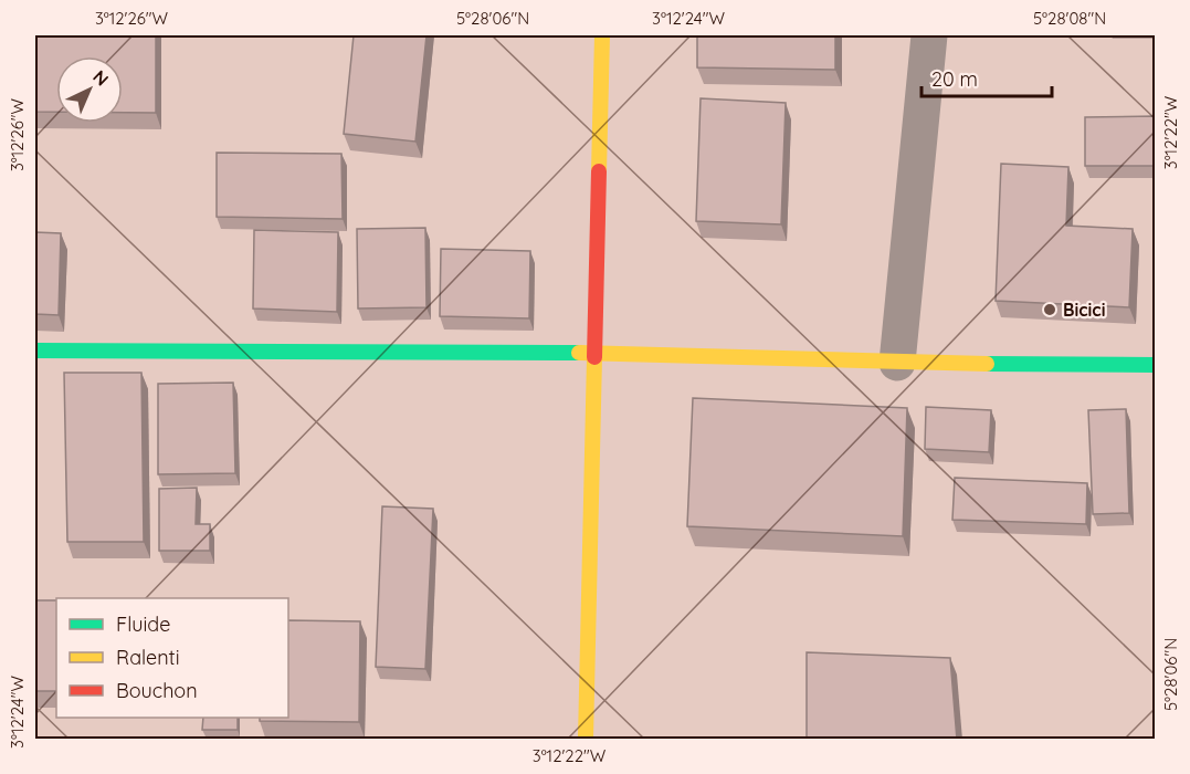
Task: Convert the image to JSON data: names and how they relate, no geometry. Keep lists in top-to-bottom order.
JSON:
{
  "places": ["Bicici"],
  "legend": ["Fluide", "Ralenti", "Bouchon"],
  "scale_bar": "20 m",
  "north": "top right",
  "coordinates": [
    "3°12'26\"W",
    "5°28'06\"N",
    "3°12'24\"W",
    "5°28'08\"N",
    "3°12'22\"W"
  ]
}
